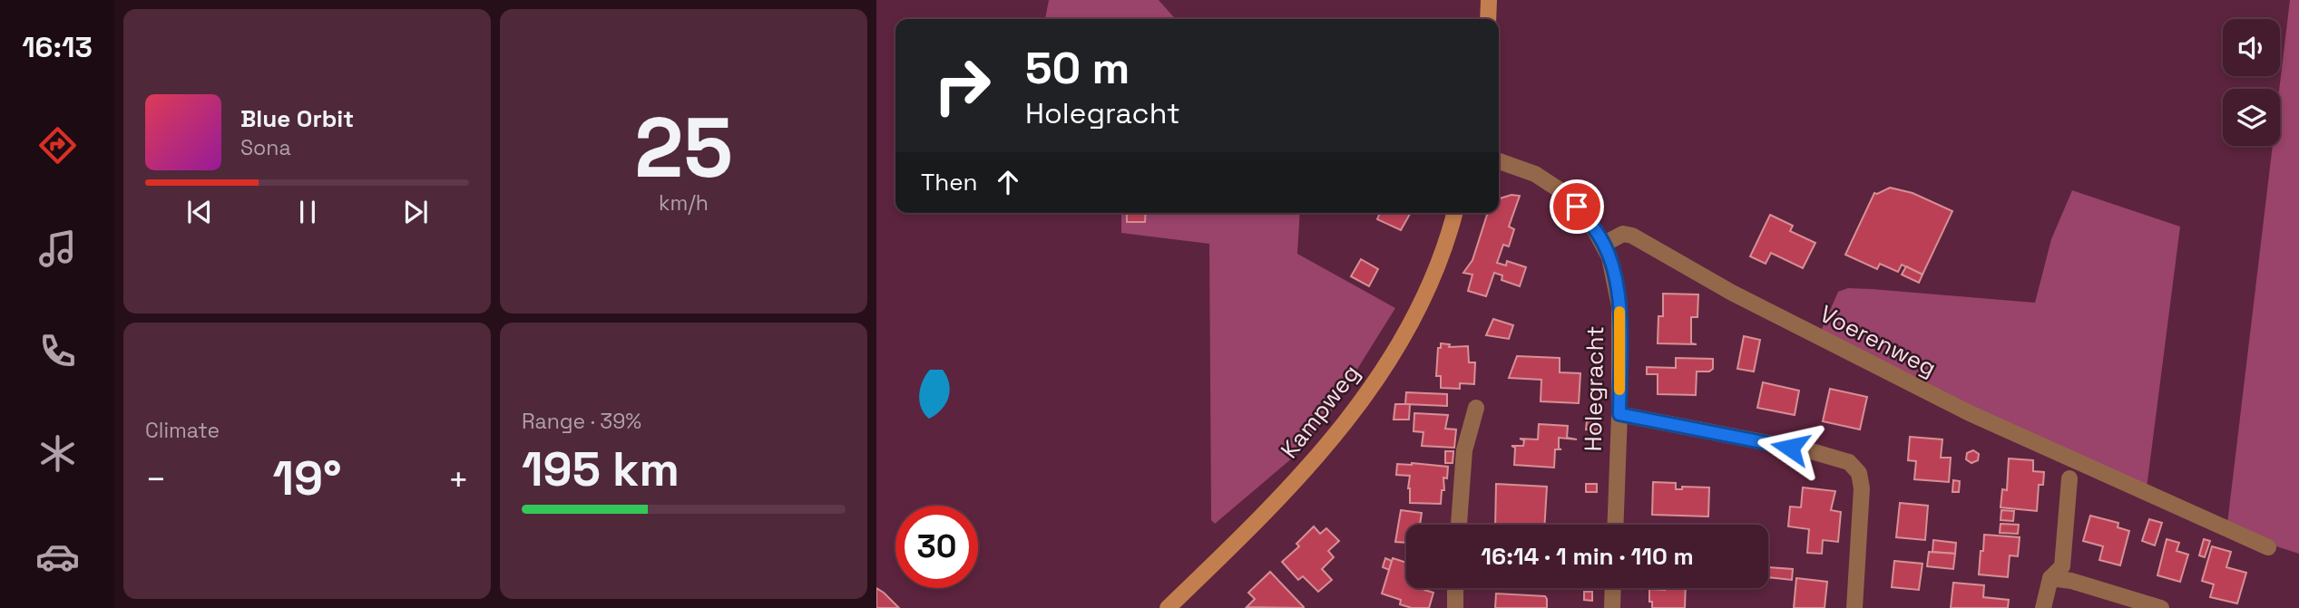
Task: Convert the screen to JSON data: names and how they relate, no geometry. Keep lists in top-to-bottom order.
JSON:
{
  "streets": {
    "main road": ["Kampweg"],
    "street": ["Voerenweg", "Holegracht"]
  },
  "crossings": [
    ["Voerenweg", "Holegracht"]
  ],
  "page": {
    "tabs": "16:13",
    "tile": [
      ["25", "km/h"],
      "Climate",
      ["Range · 39%", "195 km"]
    ],
    "turn": ["50 m", "Holegracht"],
    "song": ["Blue Orbit", "Sona"],
    "then": "Then",
    "heat": ["−", "19°", "+"],
    "limit": "30",
    "trip": "16:14 · 1 min · 110 m"
  }
}
